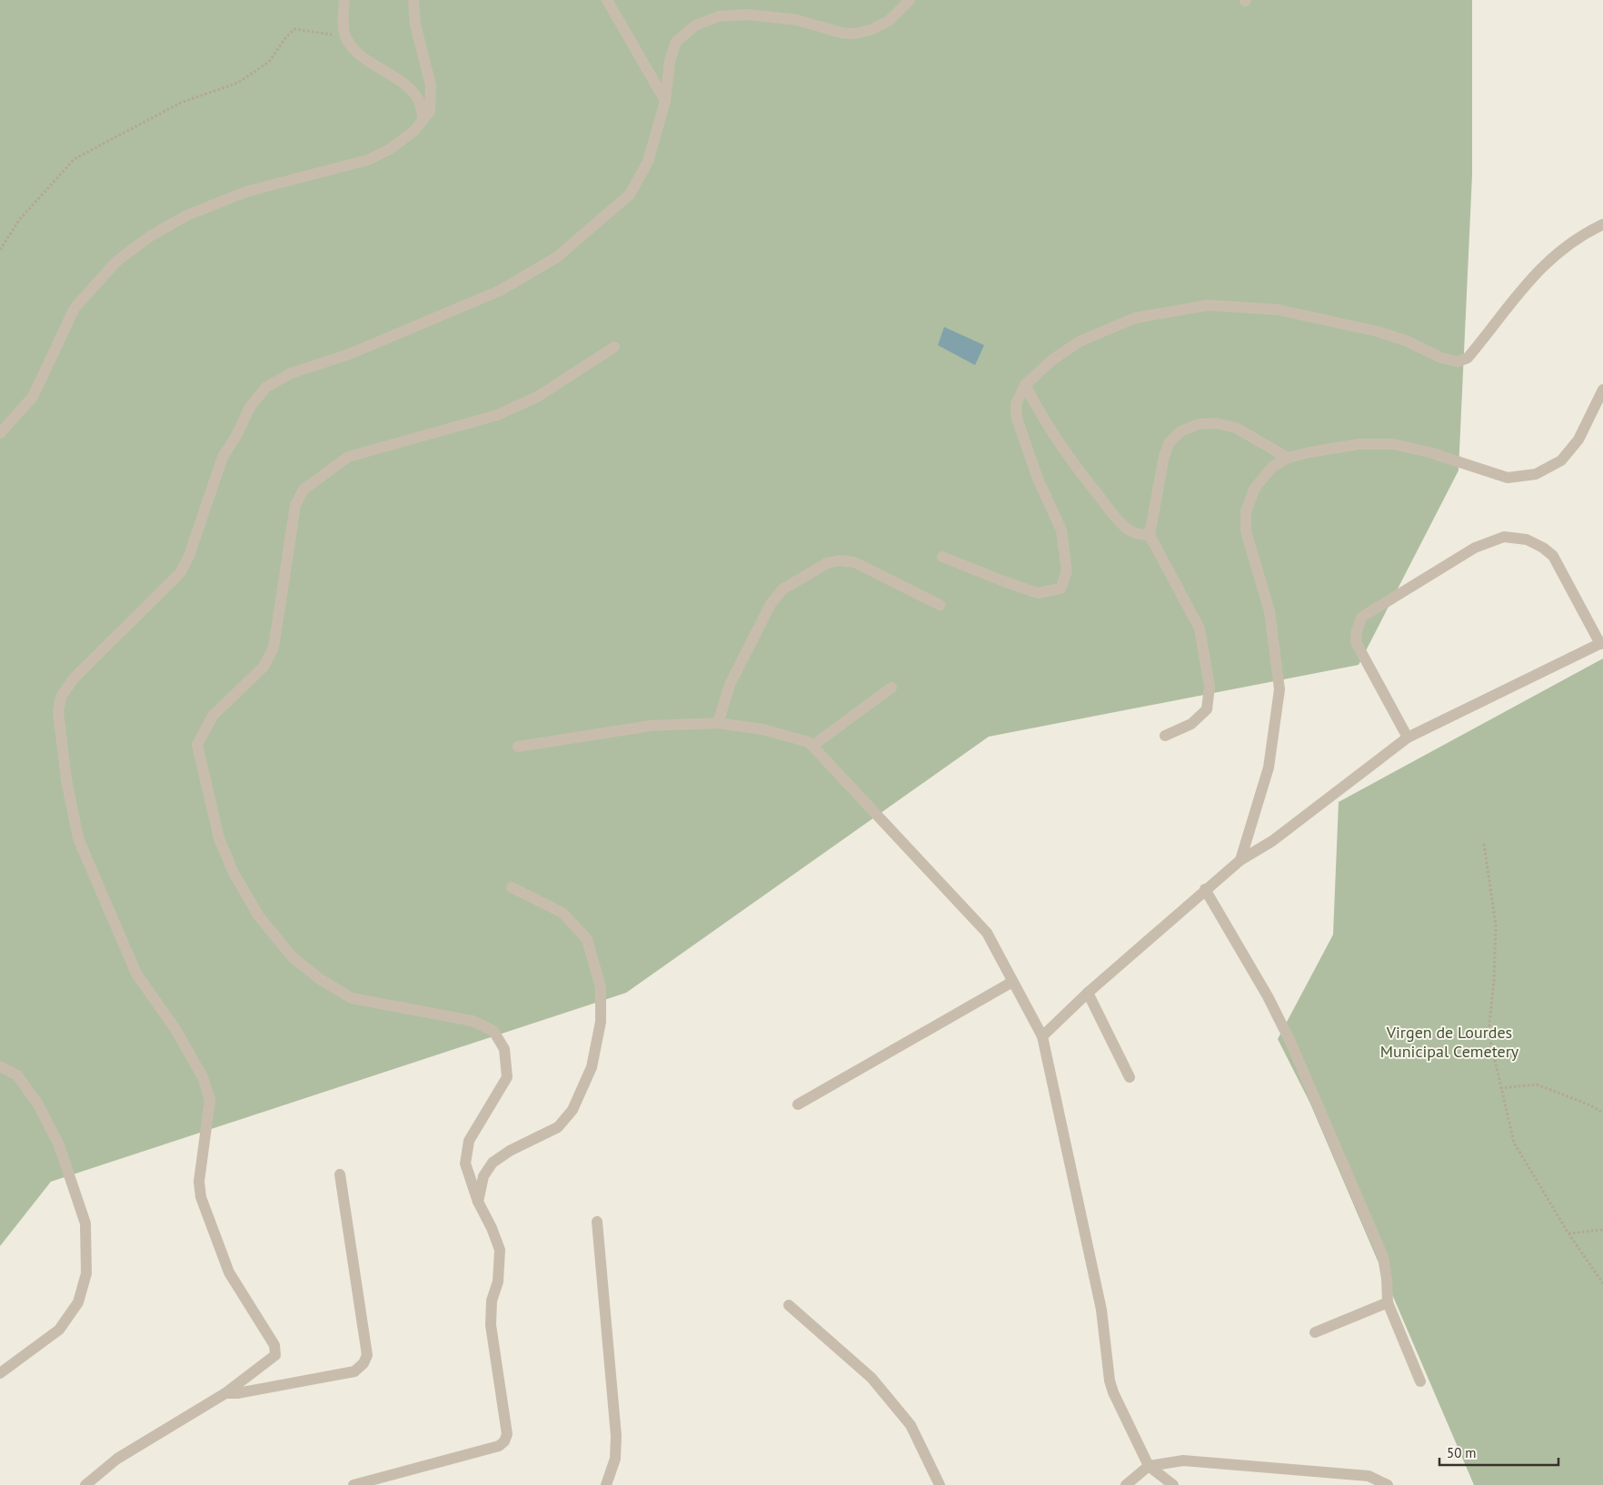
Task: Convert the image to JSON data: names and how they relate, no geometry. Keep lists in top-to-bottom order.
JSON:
{
  "parks": ["Virgen de Lourdes Municipal Cemetery"],
  "scale_bar": "50 m"
}
